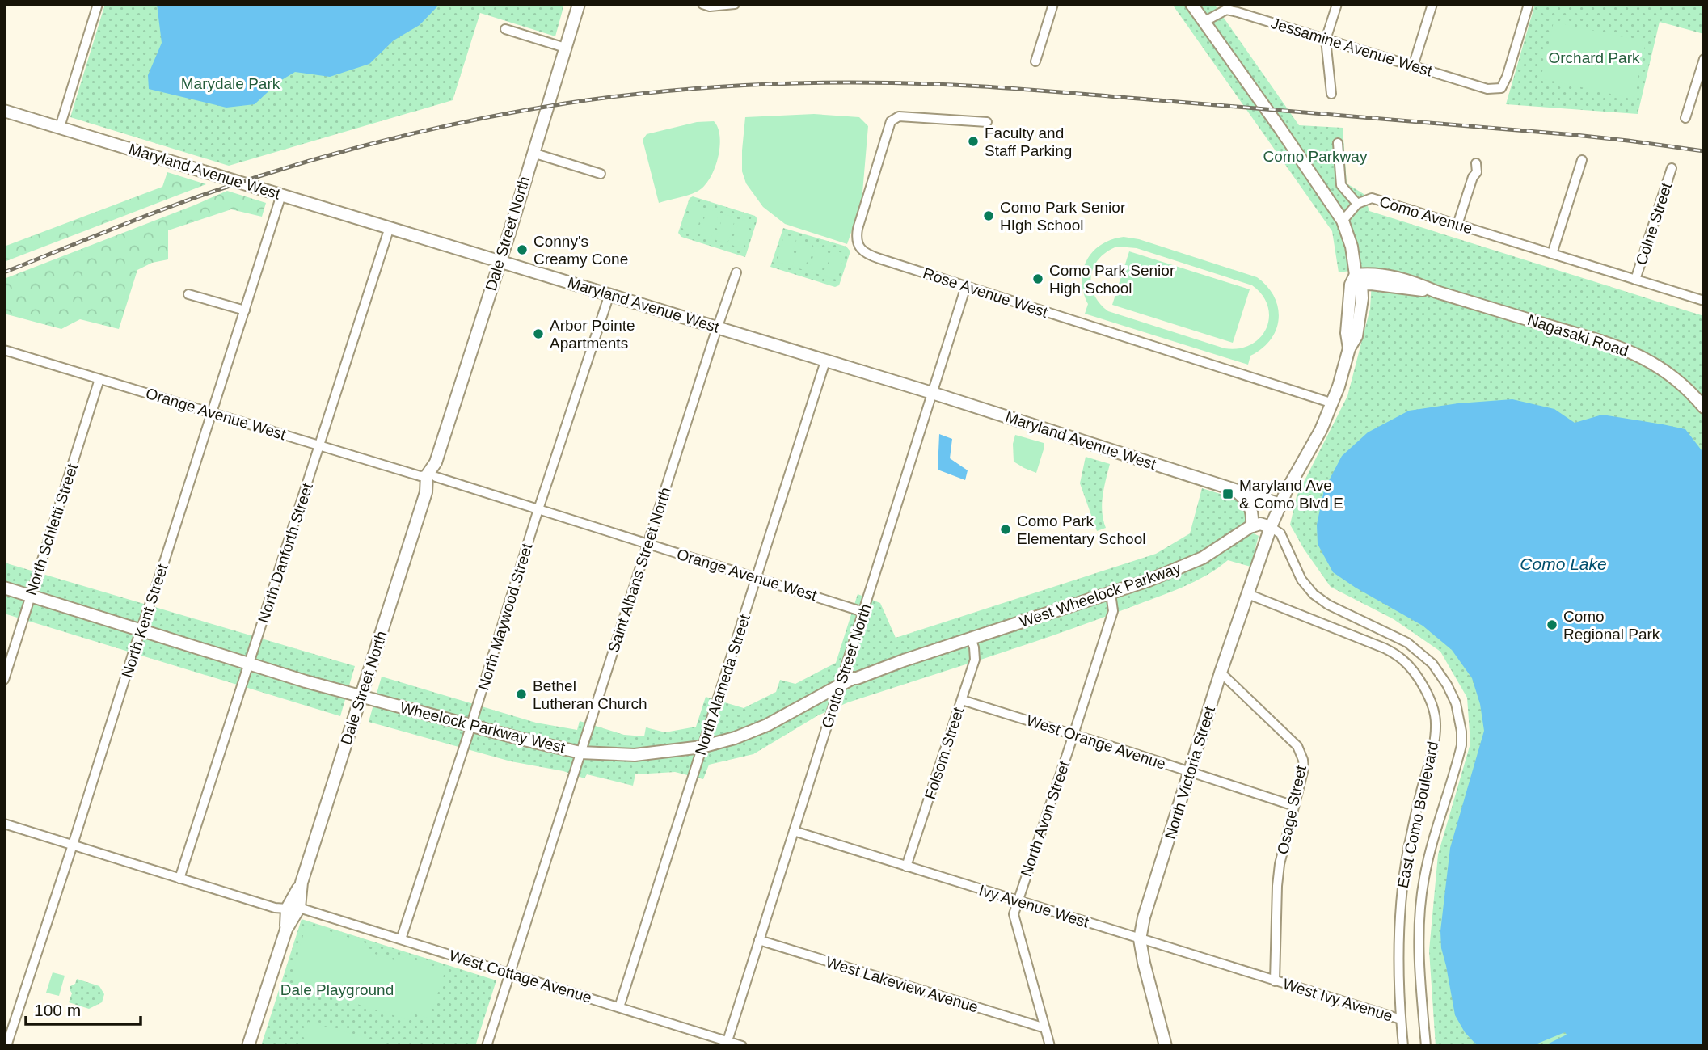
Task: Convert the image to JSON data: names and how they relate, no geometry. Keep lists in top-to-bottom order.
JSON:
{
  "streets": {
    "street": [
      "Jessamine Avenue West",
      "Maryland Avenue West",
      "Como Avenue",
      "Colne Street",
      "Dale Street North",
      "Rose Avenue West",
      "Nagasaki Road",
      "Orange Avenue West",
      "North Schletti Street",
      "North Danforth Street",
      "Saint Albans Street North",
      "West Wheelock Parkway",
      "North Maywood Street",
      "North Kent Street",
      "Grotto Street North",
      "North Alameda Street",
      "Wheelock Parkway West",
      "West Orange Avenue",
      "Folsom Street",
      "North Victoria Street",
      "Osage Street",
      "East Como Boulevard",
      "North Avon Street",
      "Ivy Avenue West",
      "West Cottage Avenue",
      "West Lakeview Avenue",
      "West Ivy Avenue"
    ]
  },
  "crossings": [
    ["Maryland Avenue West", "Dale Street North"],
    ["Maryland Avenue West", "North Danforth Street"],
    ["Maryland Avenue West", "Saint Albans Street North"],
    ["Maryland Avenue West", "North Maywood Street"],
    ["Maryland Avenue West", "North Kent Street"],
    ["Maryland Avenue West", "Grotto Street North"],
    ["Maryland Avenue West", "North Alameda Street"],
    ["Maryland Avenue West", "North Victoria Street"],
    ["Como Avenue", "Colne Street"],
    ["Dale Street North", "Orange Avenue West"],
    ["Dale Street North", "Wheelock Parkway West"],
    ["Dale Street North", "West Cottage Avenue"],
    ["Rose Avenue West", "Grotto Street North"],
    ["Orange Avenue West", "North Schletti Street"],
    ["Orange Avenue West", "North Danforth Street"],
    ["Orange Avenue West", "Saint Albans Street North"],
    ["Orange Avenue West", "North Maywood Street"],
    ["Orange Avenue West", "North Kent Street"],
    ["Orange Avenue West", "Grotto Street North"],
    ["Orange Avenue West", "North Alameda Street"],
    ["North Schletti Street", "Wheelock Parkway West"],
    ["North Danforth Street", "Wheelock Parkway West"],
    ["North Danforth Street", "West Cottage Avenue"],
    ["Saint Albans Street North", "Wheelock Parkway West"],
    ["Saint Albans Street North", "West Cottage Avenue"],
    ["West Wheelock Parkway", "Wheelock Parkway West"],
    ["West Wheelock Parkway", "Folsom Street"],
    ["West Wheelock Parkway", "North Avon Street"],
    ["North Maywood Street", "Wheelock Parkway West"],
    ["North Maywood Street", "West Cottage Avenue"],
    ["North Kent Street", "Wheelock Parkway West"],
    ["North Kent Street", "West Cottage Avenue"],
    ["Grotto Street North", "Wheelock Parkway West"],
    ["Grotto Street North", "Ivy Avenue West"],
    ["Grotto Street North", "West Cottage Avenue"],
    ["Grotto Street North", "West Lakeview Avenue"],
    ["North Alameda Street", "Wheelock Parkway West"],
    ["North Alameda Street", "West Cottage Avenue"],
    ["West Orange Avenue", "Folsom Street"],
    ["West Orange Avenue", "North Victoria Street"],
    ["West Orange Avenue", "Osage Street"],
    ["West Orange Avenue", "North Avon Street"],
    ["Folsom Street", "Ivy Avenue West"],
    ["North Victoria Street", "Osage Street"],
    ["North Victoria Street", "East Como Boulevard"],
    ["North Victoria Street", "Ivy Avenue West"],
    ["Osage Street", "Ivy Avenue West"],
    ["Osage Street", "West Ivy Avenue"],
    ["East Como Boulevard", "West Ivy Avenue"],
    ["North Avon Street", "Ivy Avenue West"],
    ["North Avon Street", "West Lakeview Avenue"],
    ["Ivy Avenue West", "West Ivy Avenue"]
  ],
  "water": ["Como Lake"],
  "parks": [
    "Orchard Park",
    "Marydale Park",
    "Como Parkway",
    "Dale Playground"
  ],
  "places": {
    "other": [
      "Faculty and Staff Parking",
      "Como Park Senior HIgh School",
      "Conny's Creamy Cone",
      "Como Park Senior High School",
      "Arbor Pointe Apartments",
      "Como Park Elementary School",
      "Como Regional Park",
      "Bethel Lutheran Church"
    ],
    "transit": ["Maryland Ave & Como Blvd E"]
  },
  "scale_bar": "100 m"
}
